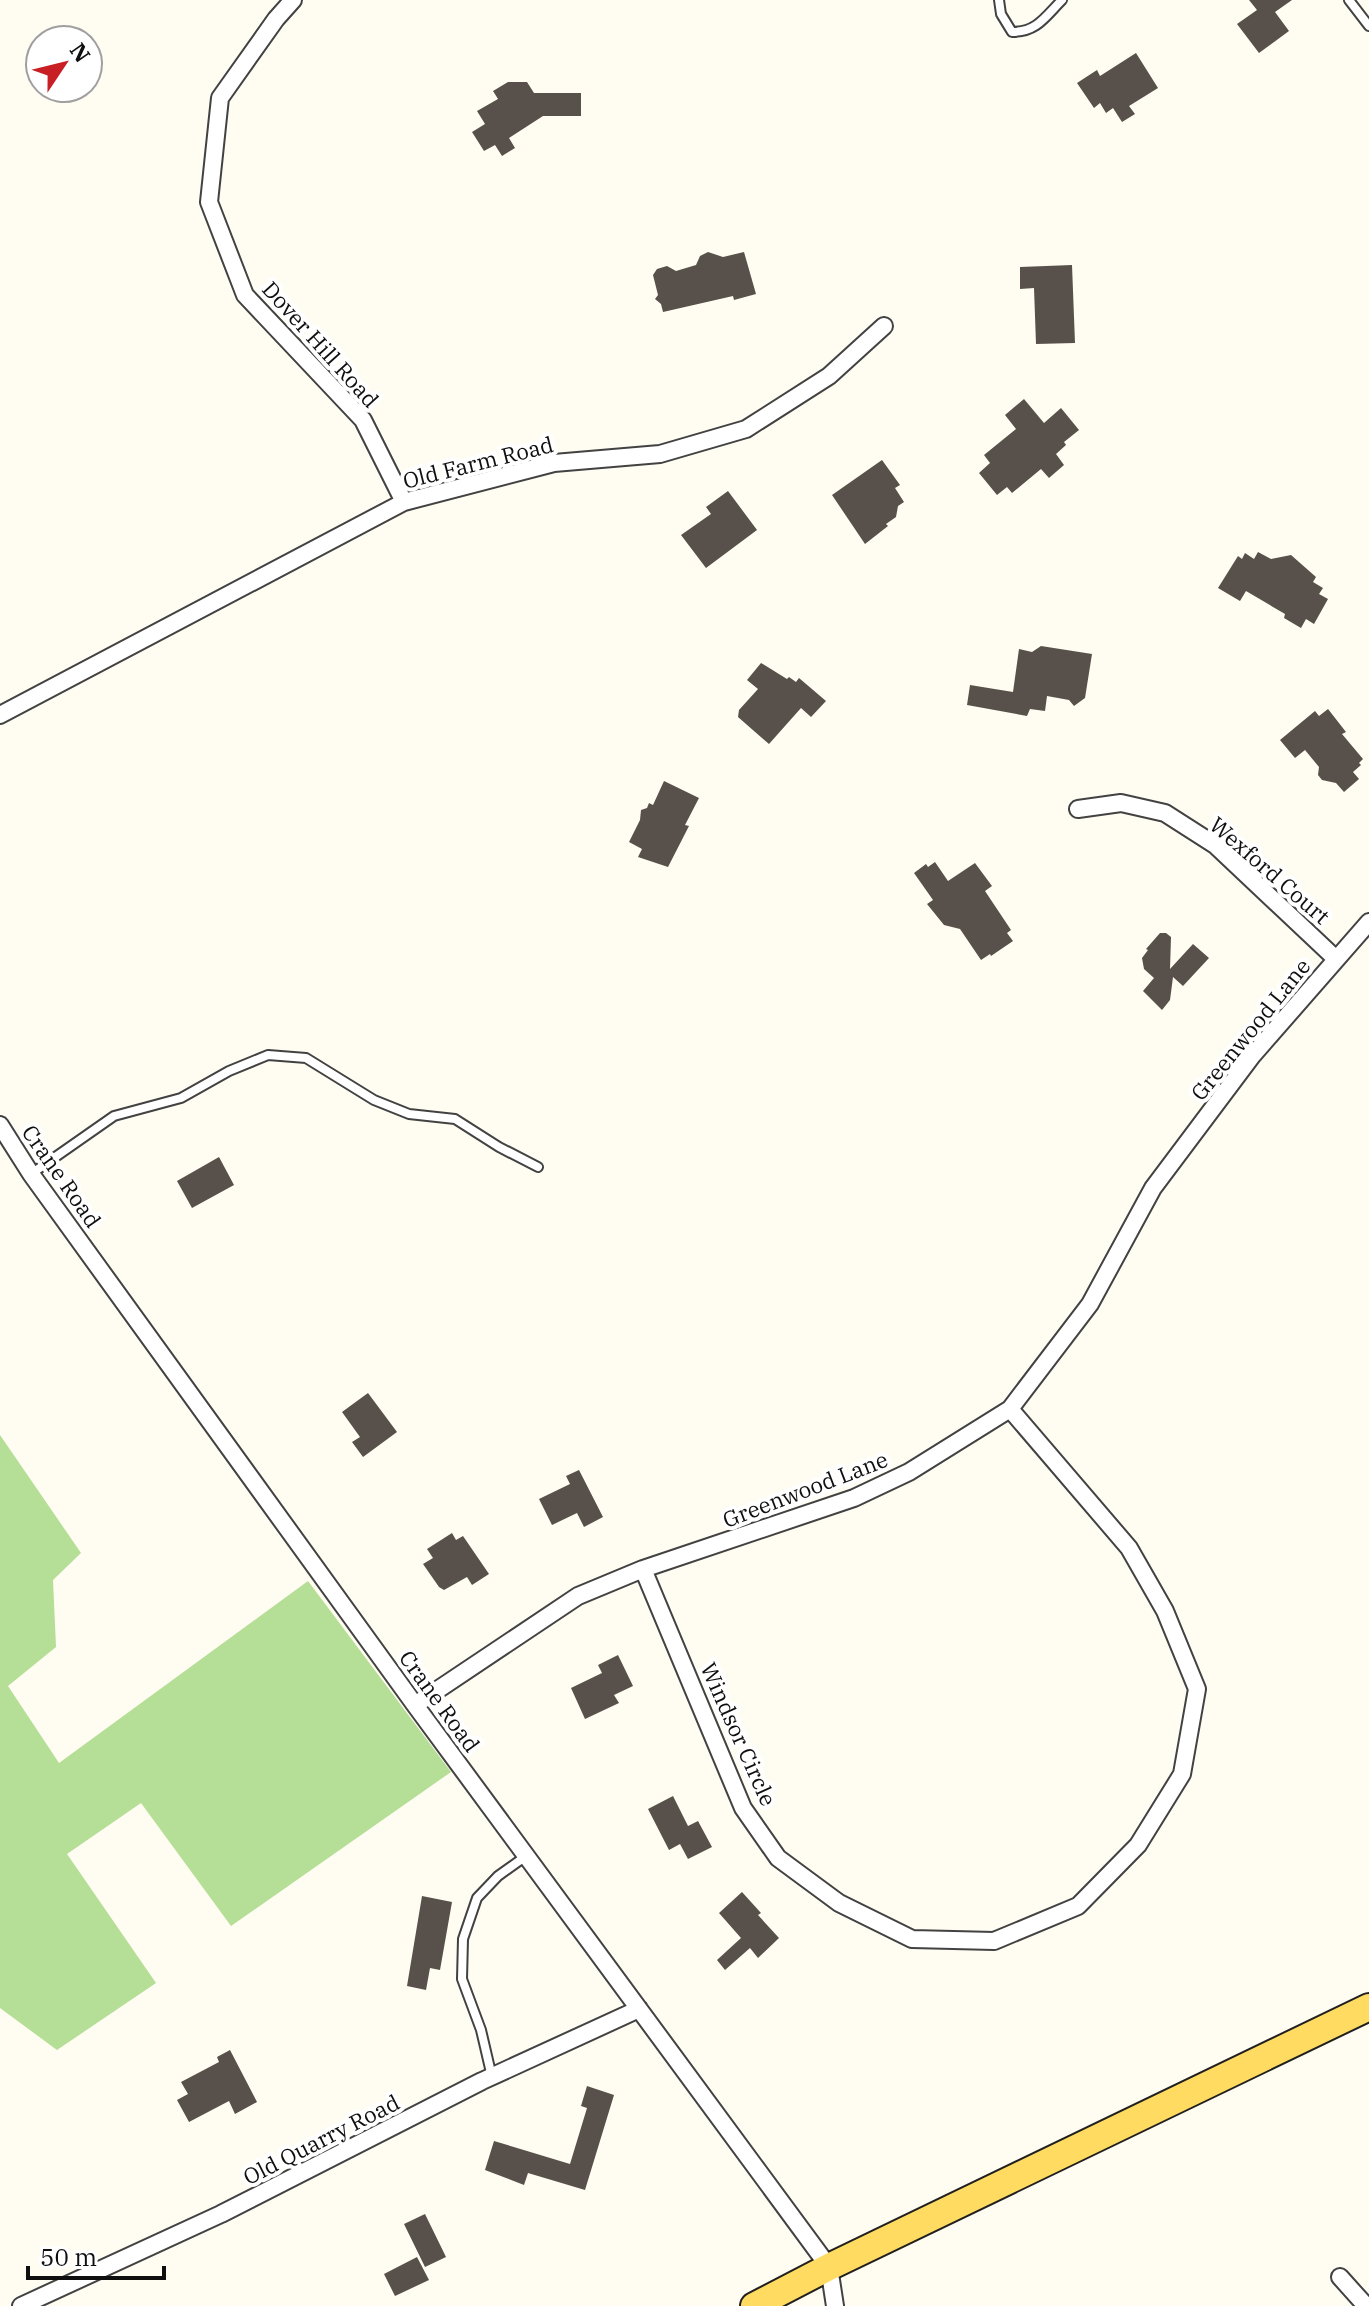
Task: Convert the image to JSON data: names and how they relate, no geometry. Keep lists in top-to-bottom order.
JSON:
{
  "streets": {
    "street": [
      "Dover Hill Road",
      "Old Farm Road",
      "Wexford Court",
      "Greenwood Lane",
      "Crane Road",
      "Windsor Circle",
      "Old Quarry Road"
    ]
  },
  "crossings": [
    ["Dover Hill Road", "Old Farm Road"],
    ["Wexford Court", "Greenwood Lane"],
    ["Greenwood Lane", "Crane Road"],
    ["Greenwood Lane", "Windsor Circle"],
    ["Crane Road", "Old Quarry Road"]
  ],
  "scale_bar": "50 m",
  "north": "top right"
}
